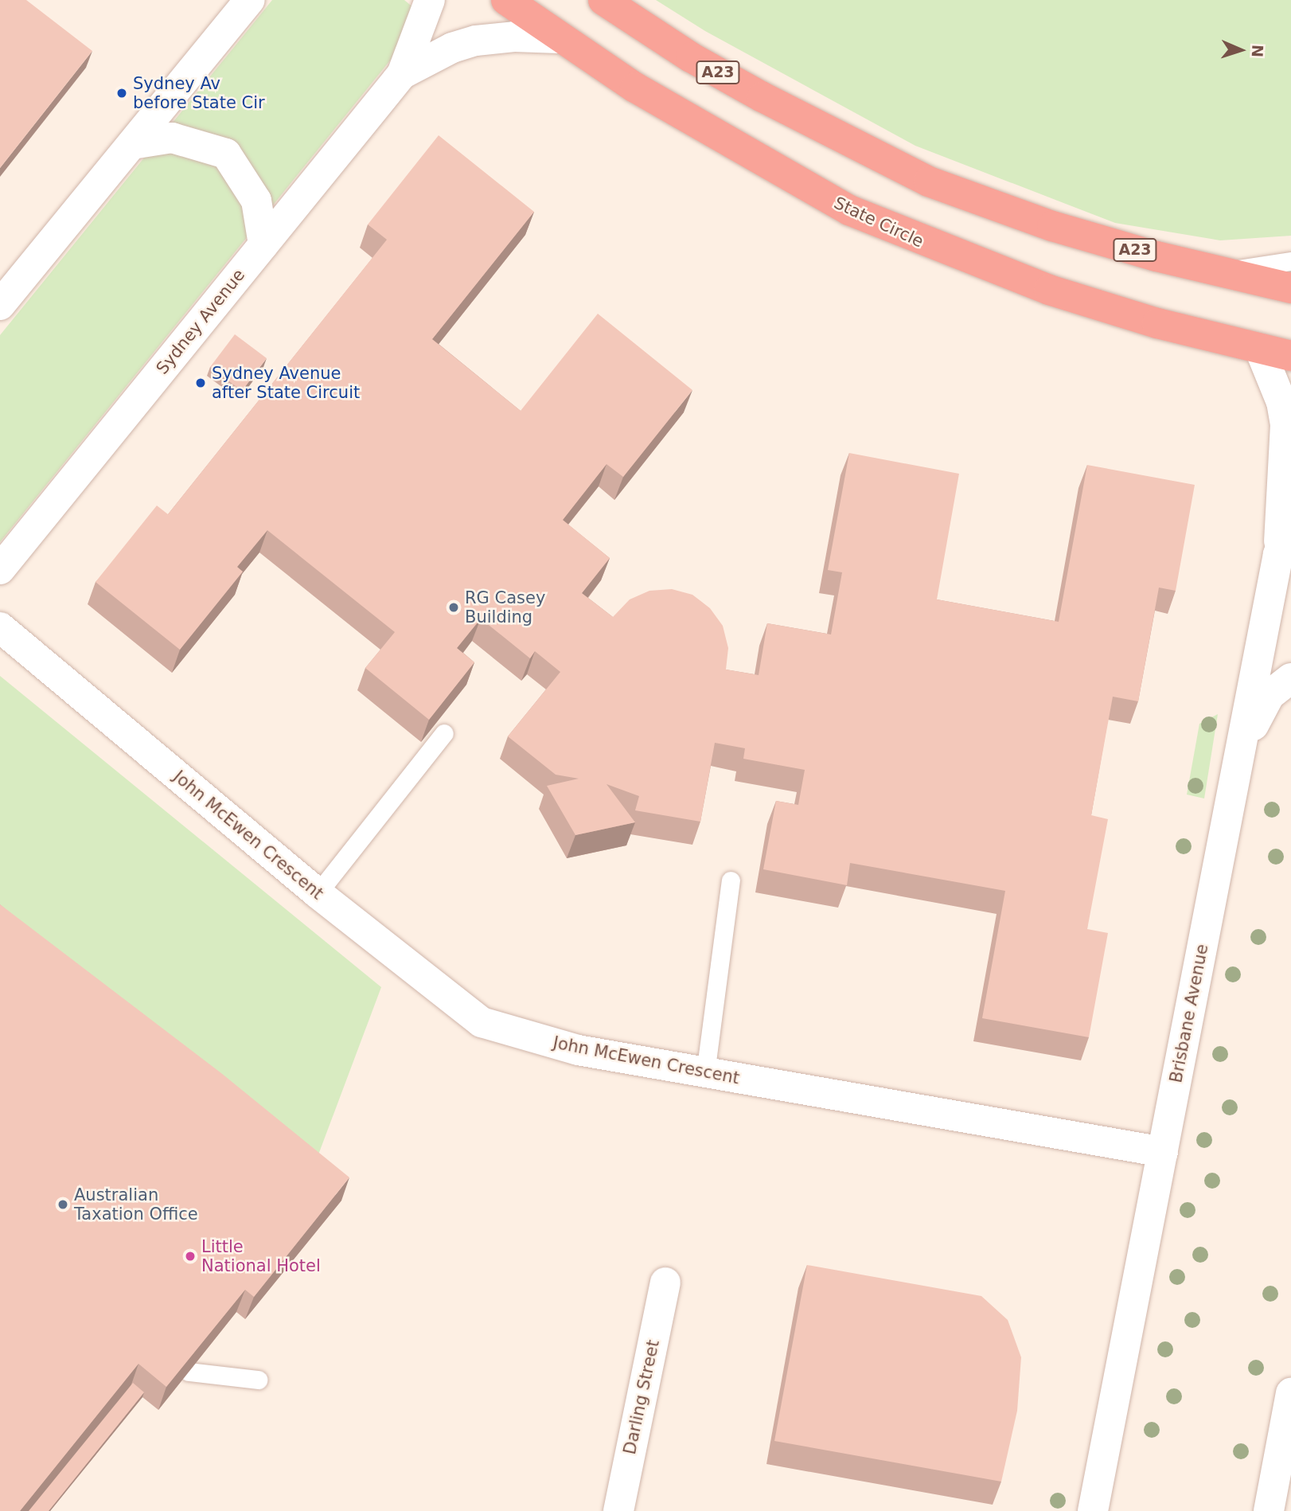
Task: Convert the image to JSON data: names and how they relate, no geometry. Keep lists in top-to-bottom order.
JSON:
{
  "streets": {
    "highway": ["A23", "State Circle"],
    "street": [
      "Sydney Avenue",
      "John McEwen Crescent",
      "Brisbane Avenue",
      "Darling Street"
    ]
  },
  "crossings": [
    ["State Circle", "Sydney Avenue"],
    ["John McEwen Crescent", "Brisbane Avenue"]
  ],
  "places": [
    "Sydney Av before State Cir",
    "Sydney Avenue after State Circuit",
    "RG Casey Building",
    "Australian Taxation Office",
    "Little National Hotel"
  ],
  "north": "right"
}
